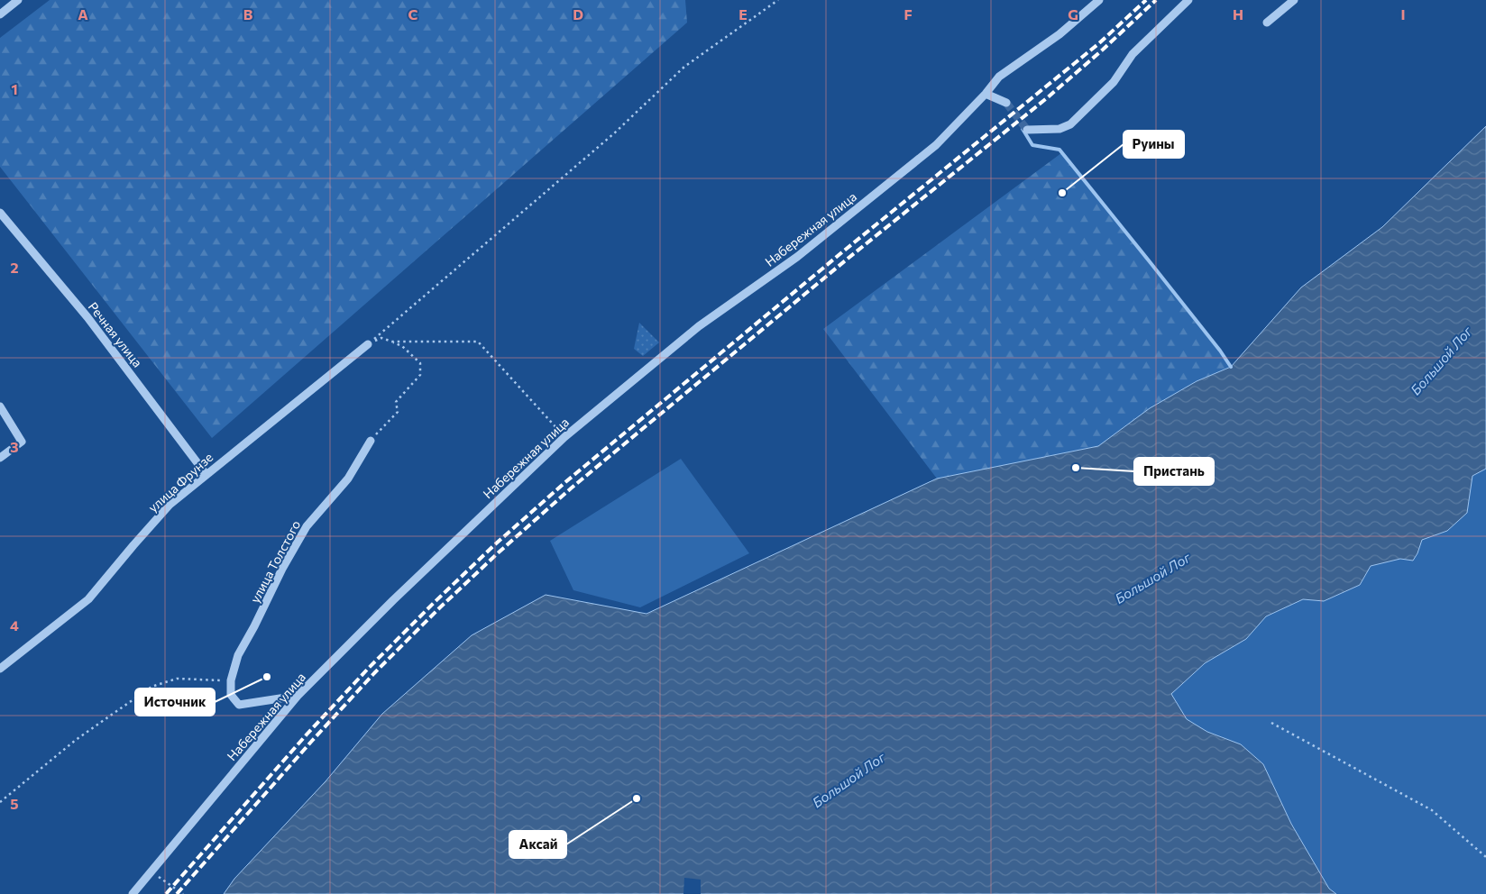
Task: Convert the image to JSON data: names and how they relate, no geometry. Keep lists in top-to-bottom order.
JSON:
{
  "streets": {
    "street": [
      "Набережная улица",
      "Речная улица",
      "улица Фрунзе",
      "улица Толстого"
    ]
  },
  "crossings": [
    ["Набережная улица", "улица Толстого"],
    ["Речная улица", "улица Фрунзе"]
  ],
  "water": ["Большой Лог"],
  "places": [
    "Руины",
    "Пристань",
    "Источник",
    "Аксай"
  ],
  "grid": {
    "columns": [
      "A",
      "B",
      "C",
      "D",
      "E",
      "F",
      "G",
      "H",
      "I"
    ],
    "rows": [
      "1",
      "2",
      "3",
      "4",
      "5"
    ]
  }
}
